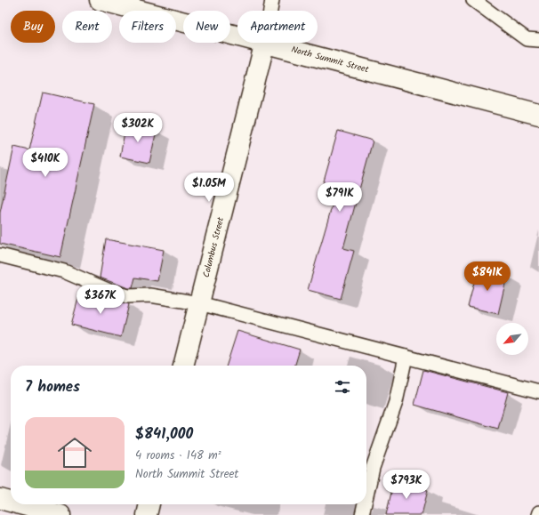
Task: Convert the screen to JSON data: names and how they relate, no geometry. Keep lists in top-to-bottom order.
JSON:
{
  "streets": {
    "main road": ["North Summit Street", "Columbus Street"]
  },
  "north": "bottom left",
  "page": {
    "chip": [
      "Buy",
      "Rent",
      "Filters",
      "New",
      "Apartment"
    ],
    "price": [
      "$302K",
      "$410K",
      "$1.05M",
      "$791K",
      "$841K",
      "$367K",
      "$793K"
    ],
    "heading": "7 homes",
    "list": [
      {
        "name": "$841,000",
        "note": "4 rooms · 148 m² · North Summit Street"
      }
    ]
  }
}
